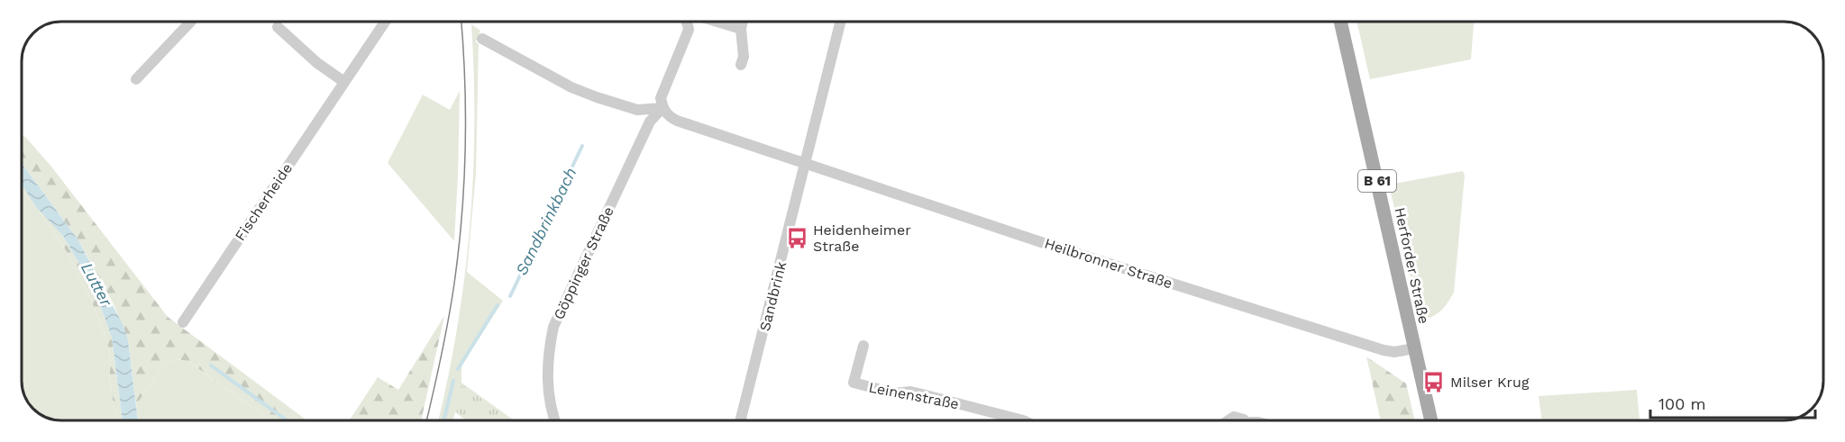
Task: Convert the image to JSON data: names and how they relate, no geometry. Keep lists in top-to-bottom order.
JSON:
{
  "streets": {
    "main road": ["B 61", "Herforder Straße"],
    "street": [
      "Fischerheide",
      "Göppinger Straße",
      "Heilbronner Straße",
      "Sandbrink",
      "Leinenstraße"
    ]
  },
  "crossings": [
    ["Heilbronner Straße", "Herforder Straße"],
    ["Heilbronner Straße", "Sandbrink"]
  ],
  "water": ["Sandbrinkbach", "Lutter"],
  "places": {
    "bus stop": ["Heidenheimer Straße", "Milser Krug"]
  },
  "scale_bar": "100 m"
}
